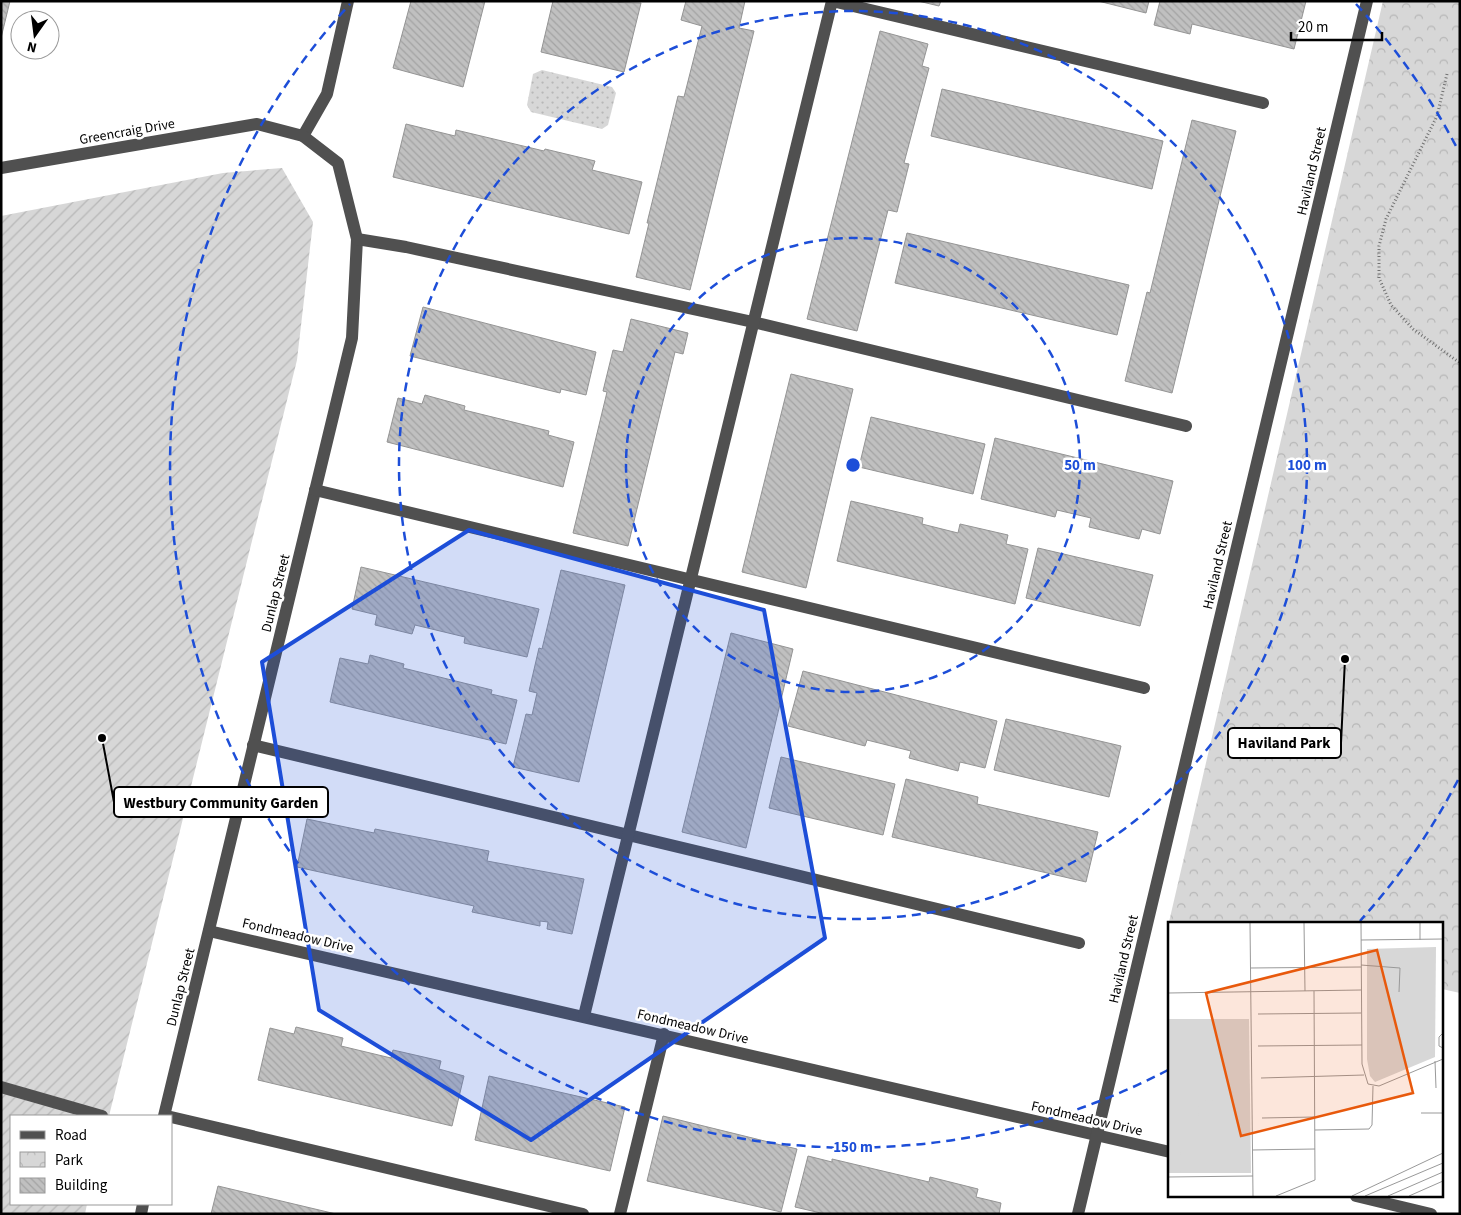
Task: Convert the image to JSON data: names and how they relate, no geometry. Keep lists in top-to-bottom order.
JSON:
{
  "streets": {
    "street": [
      "Greencraig Drive",
      "Haviland Street",
      "Dunlap Street",
      "Fondmeadow Drive"
    ]
  },
  "crossings": [
    ["Greencraig Drive", "Dunlap Street"],
    ["Haviland Street", "Fondmeadow Drive"],
    ["Dunlap Street", "Fondmeadow Drive"]
  ],
  "places": ["Haviland Park", "Westbury Community Garden"],
  "legend": ["Road", "Park", "Building"],
  "scale_bar": "20 m",
  "north": "bottom",
  "rings": ["50 m", "100 m", "150 m"]
}
